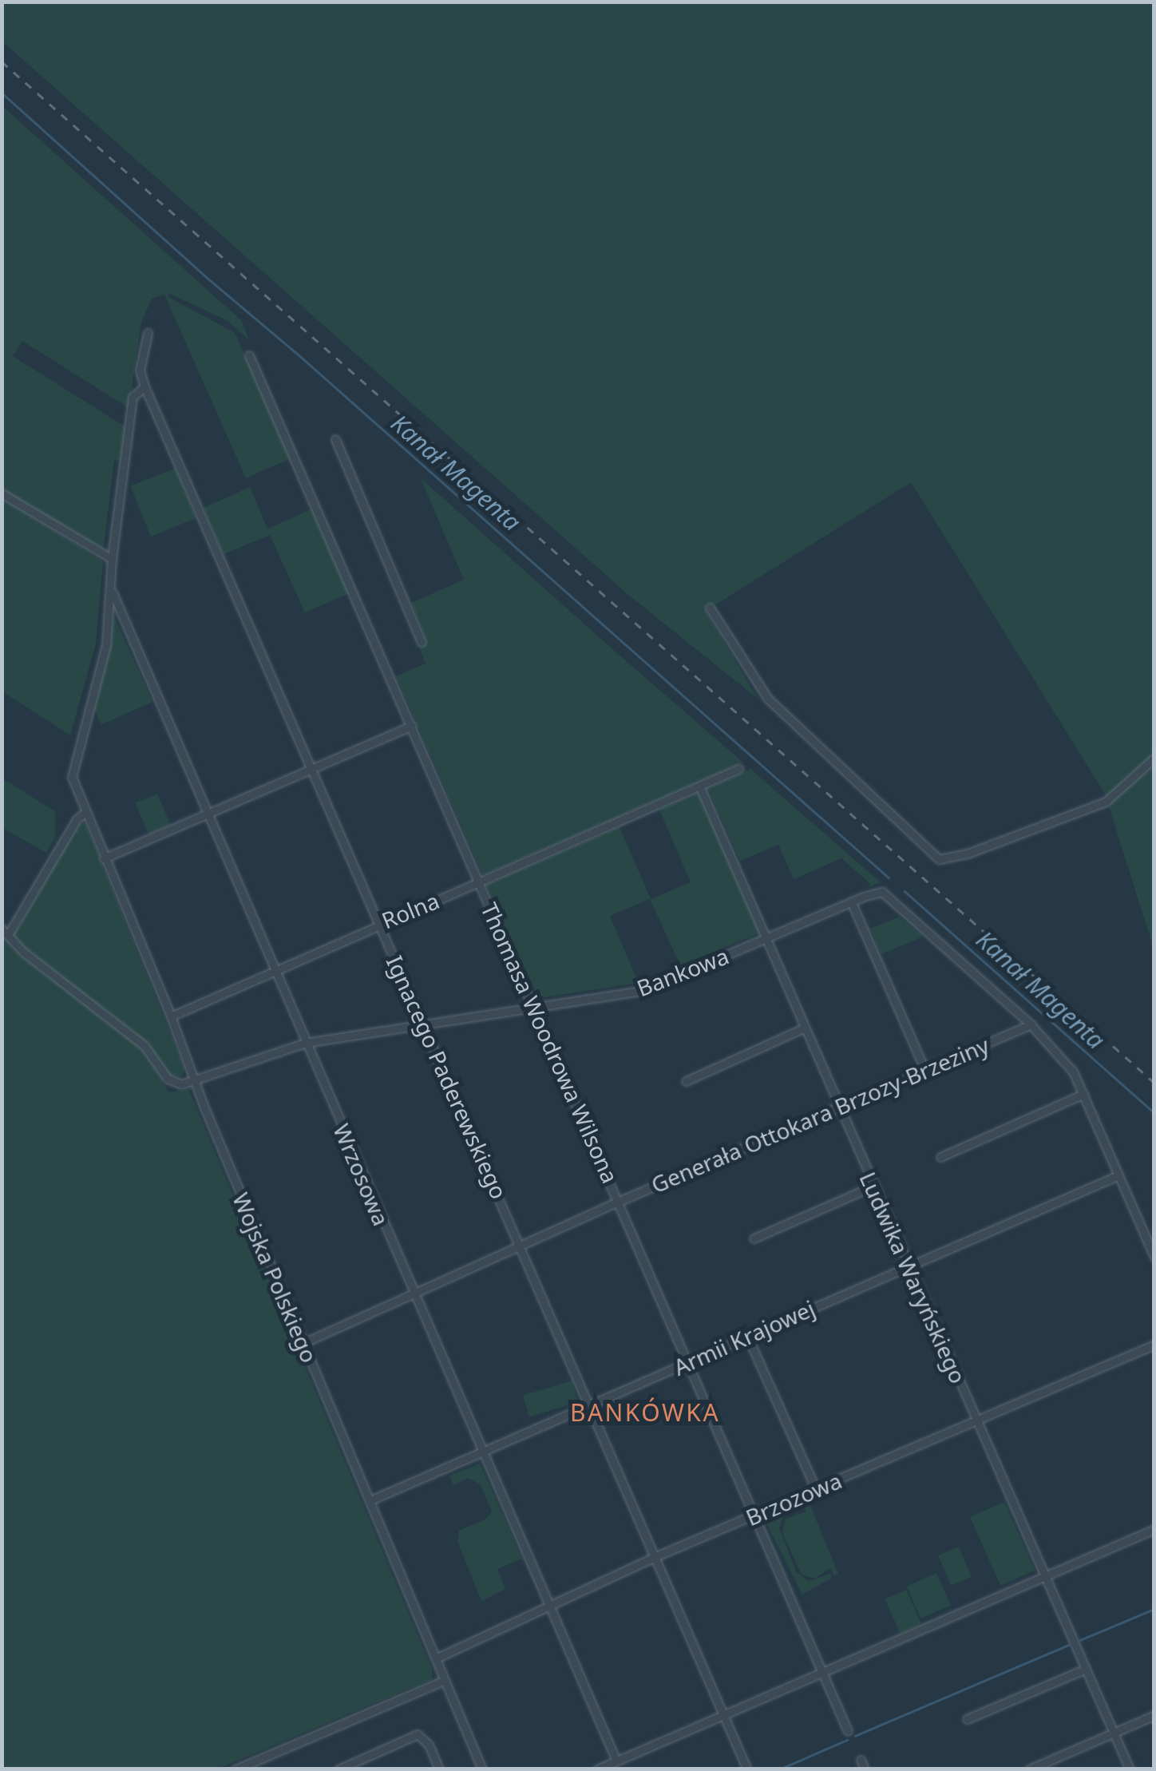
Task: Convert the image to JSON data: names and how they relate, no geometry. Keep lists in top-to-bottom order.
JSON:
{
  "streets": {
    "street": [
      "Rolna",
      "Bankowa",
      "Thomasa Woodrowa Wilsona",
      "Ignacego Paderewskiego",
      "Generała Ottokara Brzozy-Brzeziny",
      "Wrzosowa",
      "Wojska Polskiego",
      "Ludwika Waryńskiego",
      "Armii Krajowej",
      "Brzozowa"
    ]
  },
  "crossings": [
    ["Rolna", "Thomasa Woodrowa Wilsona"],
    ["Rolna", "Ignacego Paderewskiego"],
    ["Rolna", "Wrzosowa"],
    ["Rolna", "Wojska Polskiego"],
    ["Rolna", "Ludwika Waryńskiego"],
    ["Bankowa", "Thomasa Woodrowa Wilsona"],
    ["Bankowa", "Ignacego Paderewskiego"],
    ["Bankowa", "Generała Ottokara Brzozy-Brzeziny"],
    ["Bankowa", "Wrzosowa"],
    ["Bankowa", "Wojska Polskiego"],
    ["Bankowa", "Ludwika Waryńskiego"],
    ["Thomasa Woodrowa Wilsona", "Generała Ottokara Brzozy-Brzeziny"],
    ["Thomasa Woodrowa Wilsona", "Armii Krajowej"],
    ["Thomasa Woodrowa Wilsona", "Brzozowa"],
    ["Ignacego Paderewskiego", "Generała Ottokara Brzozy-Brzeziny"],
    ["Ignacego Paderewskiego", "Armii Krajowej"],
    ["Ignacego Paderewskiego", "Brzozowa"],
    ["Generała Ottokara Brzozy-Brzeziny", "Wrzosowa"],
    ["Generała Ottokara Brzozy-Brzeziny", "Wojska Polskiego"],
    ["Generała Ottokara Brzozy-Brzeziny", "Ludwika Waryńskiego"],
    ["Wrzosowa", "Wojska Polskiego"],
    ["Wrzosowa", "Armii Krajowej"],
    ["Wrzosowa", "Brzozowa"],
    ["Wojska Polskiego", "Armii Krajowej"],
    ["Wojska Polskiego", "Brzozowa"],
    ["Ludwika Waryńskiego", "Armii Krajowej"],
    ["Ludwika Waryńskiego", "Brzozowa"]
  ],
  "districts": ["BANKÓWKA"],
  "water": ["Kanał Magenta"]
}
